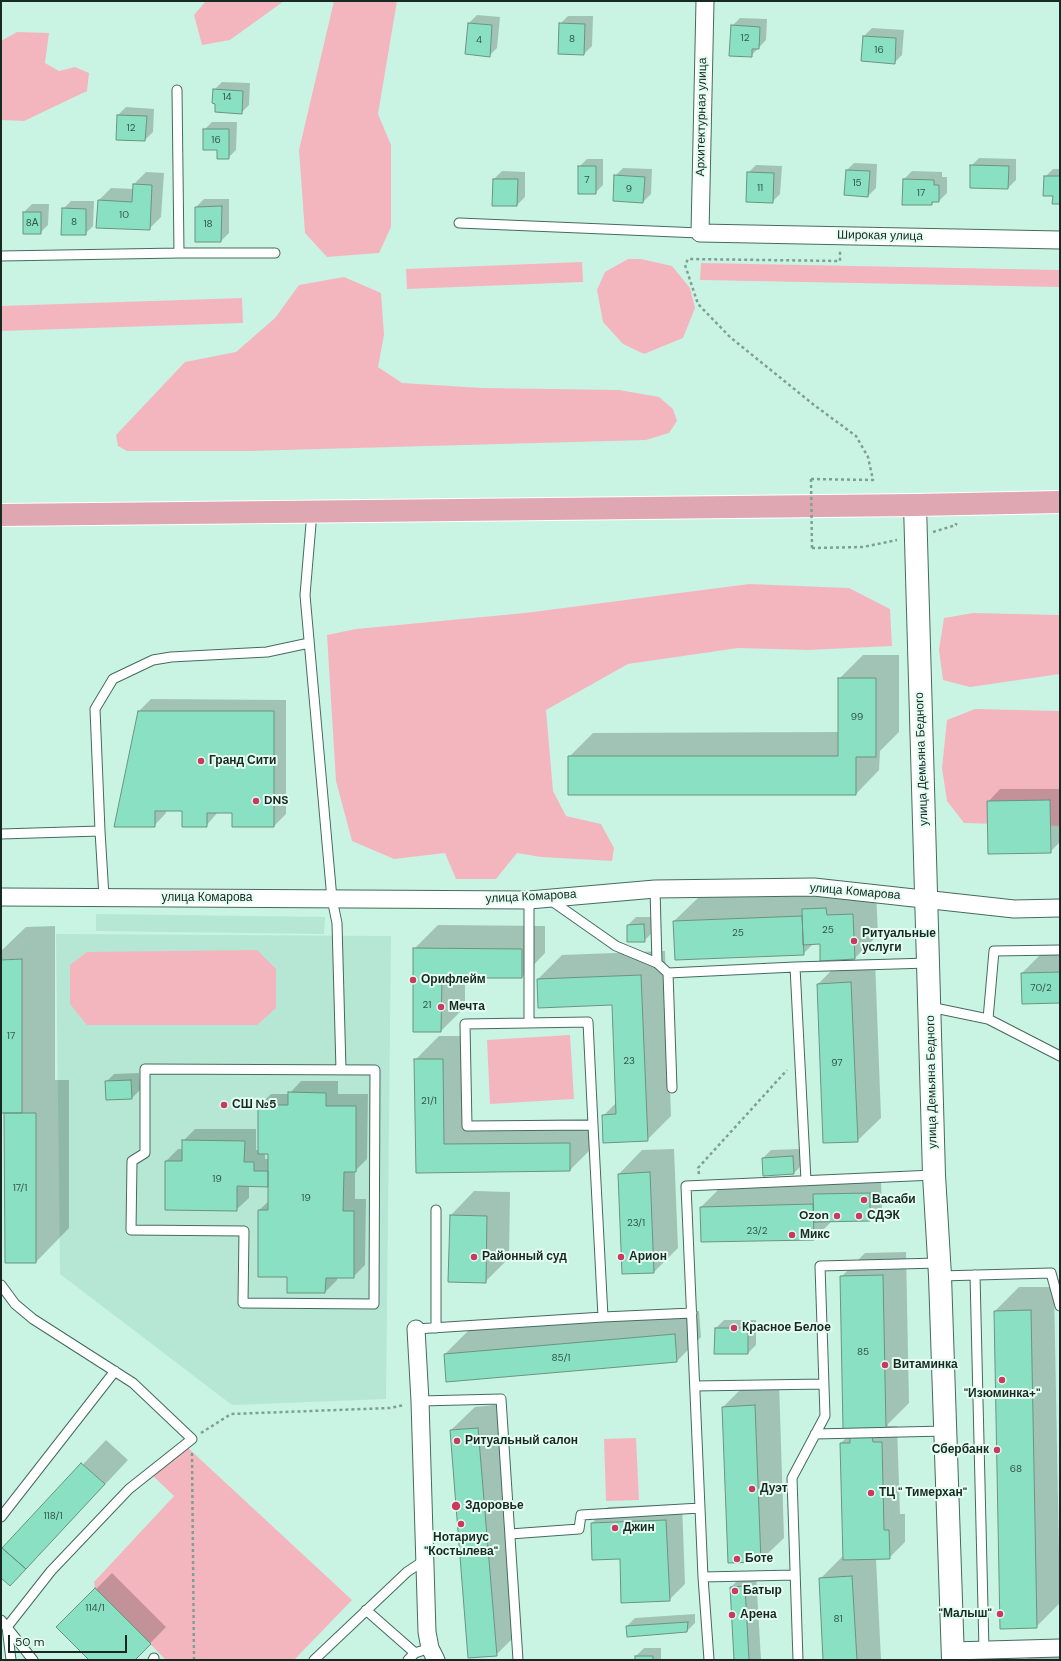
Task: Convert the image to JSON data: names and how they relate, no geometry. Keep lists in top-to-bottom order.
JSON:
{
  "streets": {
    "street": [
      "Архитектурная улица",
      "Широкая улица",
      "улица Демьяна Бедного",
      "улица Комарова"
    ]
  },
  "crossings": [
    ["Архитектурная улица", "Широкая улица"],
    ["улица Демьяна Бедного", "улица Комарова"]
  ],
  "places": [
    "Гранд Сити",
    "DNS",
    "Ритуальные услуги",
    "Орифлейм",
    "Мечта",
    "СШ №5",
    "Васаби",
    "Ozon",
    "СДЭК",
    "Микс",
    "Районный суд",
    "Арион",
    "Красное Белое",
    "Витаминка",
    "\"Изюминка+\"",
    "Ритуальный салон",
    "Сбербанк",
    "Дуэт",
    "ТЦ \" Тимерхан\"",
    "Здоровье",
    "Нотариус \"Костылева\"",
    "Джин",
    "Боте",
    "Батыр",
    "\"Малыш\"",
    "Арена"
  ],
  "house_numbers": [
    "12",
    "8",
    "4",
    "16",
    "14",
    "12",
    "16",
    "7",
    "15",
    "11",
    "9",
    "17",
    "10",
    "8",
    "8А",
    "18",
    "99",
    "25",
    "25",
    "70/2",
    "21",
    "17",
    "23",
    "97",
    "21/1",
    "19",
    "17/1",
    "19",
    "23/1",
    "23/2",
    "85",
    "85/1",
    "68",
    "118/1",
    "114/1",
    "81"
  ],
  "scale_bar": "50 m"
}
